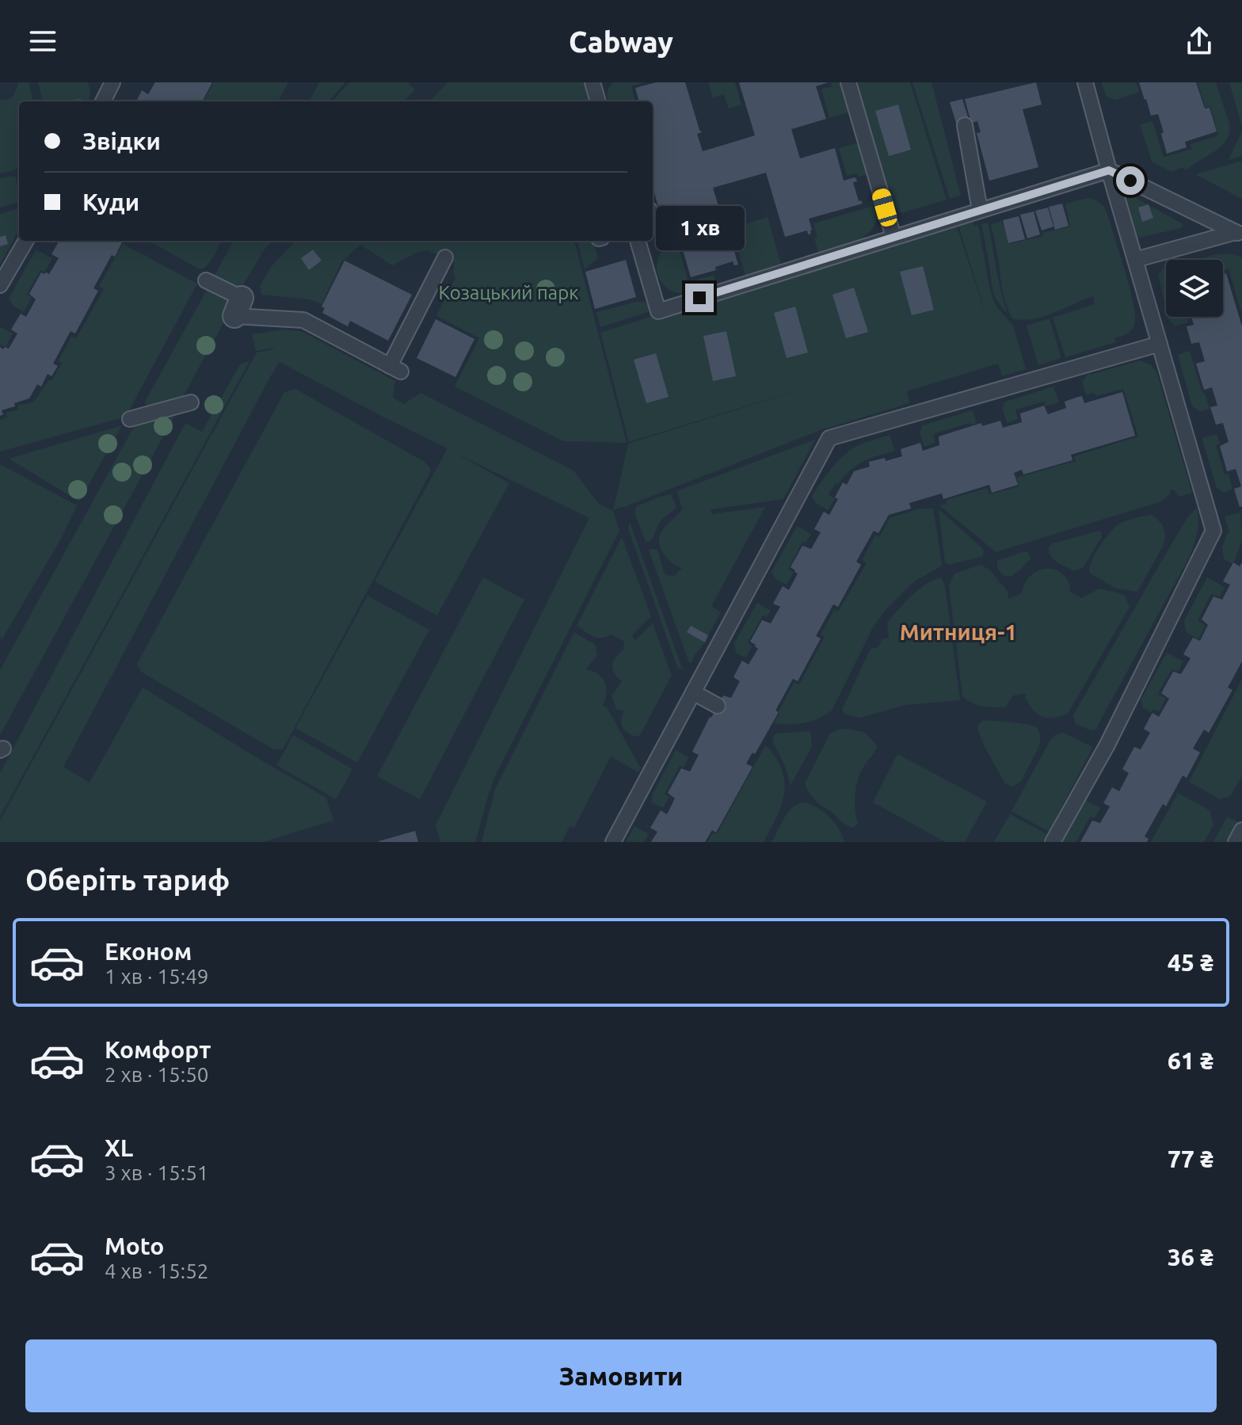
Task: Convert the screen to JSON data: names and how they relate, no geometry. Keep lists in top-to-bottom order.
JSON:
{
  "districts": ["Митниця-1"],
  "parks": ["Козацький парк"],
  "page": {
    "header": "Cabway",
    "banner": ["Звідки", "Куди"],
    "bubble": "1 хв",
    "heading": "Оберіть тариф",
    "list": [
      {
        "name": "Економ",
        "note": "1 хв · 15:49",
        "value": "45 ₴"
      },
      {
        "name": "Комфорт",
        "note": "2 хв · 15:50",
        "value": "61 ₴"
      },
      {
        "name": "XL",
        "note": "3 хв · 15:51",
        "value": "77 ₴"
      },
      {
        "name": "Moto",
        "note": "4 хв · 15:52",
        "value": "36 ₴"
      }
    ],
    "buttons": "Замовити"
  }
}
